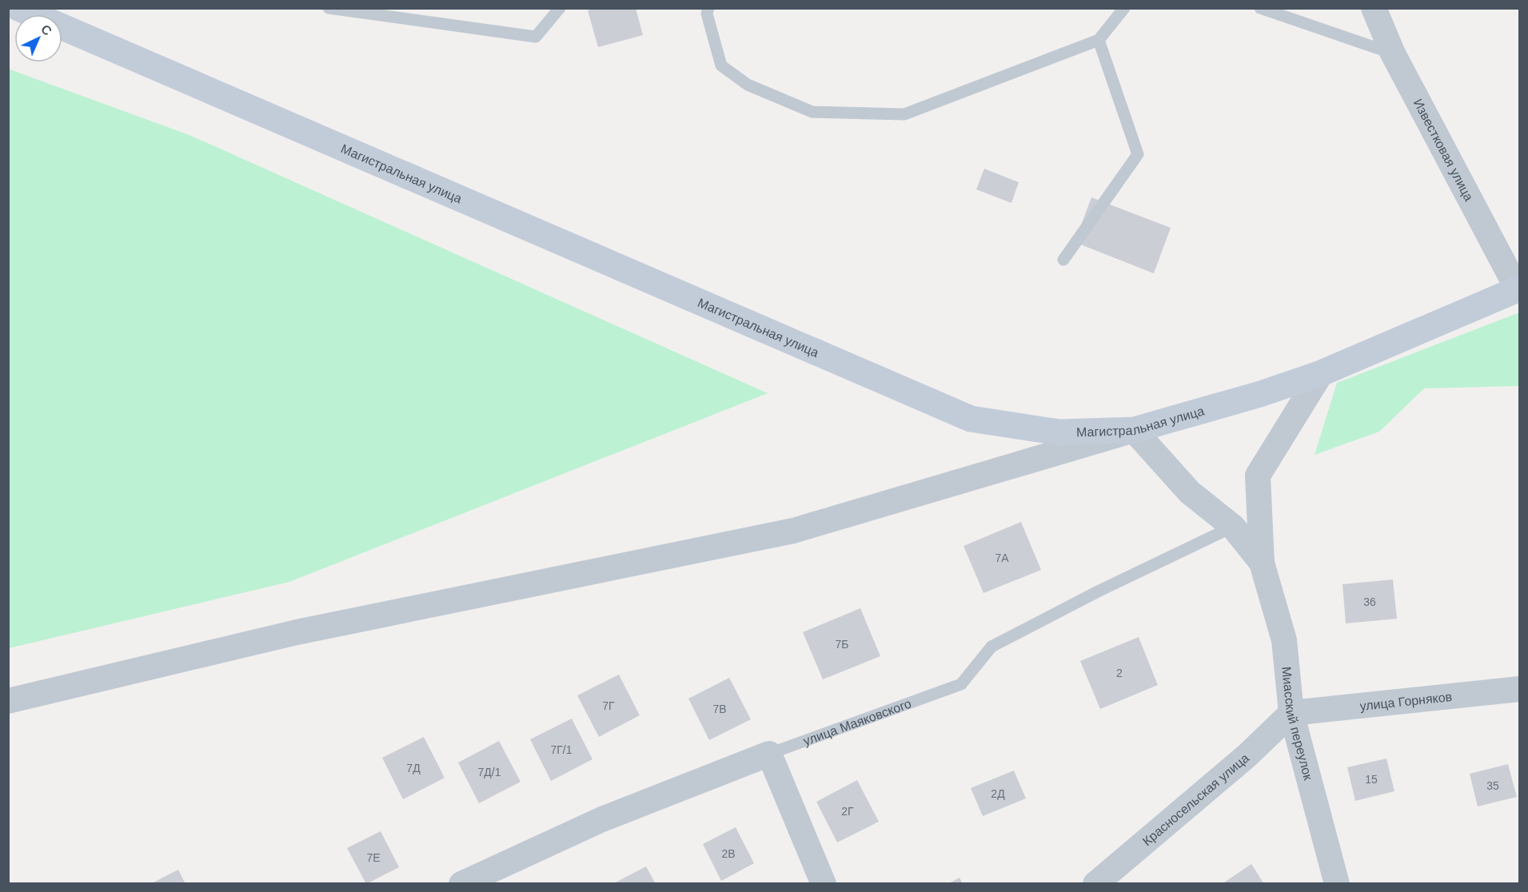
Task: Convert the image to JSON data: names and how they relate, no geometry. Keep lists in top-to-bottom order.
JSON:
{
  "streets": {
    "street": [
      "Известковая улица",
      "Магистральная улица",
      "улица Горняков",
      "улица Маяковского",
      "Миасский переулок",
      "Красносельская улица"
    ]
  },
  "crossings": [
    ["Известковая улица", "Магистральная улица"],
    ["Магистральная улица", "Миасский переулок"],
    ["улица Горняков", "Миасский переулок"],
    ["улица Горняков", "Красносельская улица"],
    ["улица Маяковского", "Миасский переулок"],
    ["Миасский переулок", "Красносельская улица"]
  ],
  "house_numbers": [
    "7А",
    "36",
    "7Б",
    "2",
    "7Г",
    "7В",
    "7Г/1",
    "7Д",
    "7Д/1",
    "15",
    "35",
    "2Д",
    "2Г",
    "2В",
    "7Е"
  ],
  "north": "top right"
}
